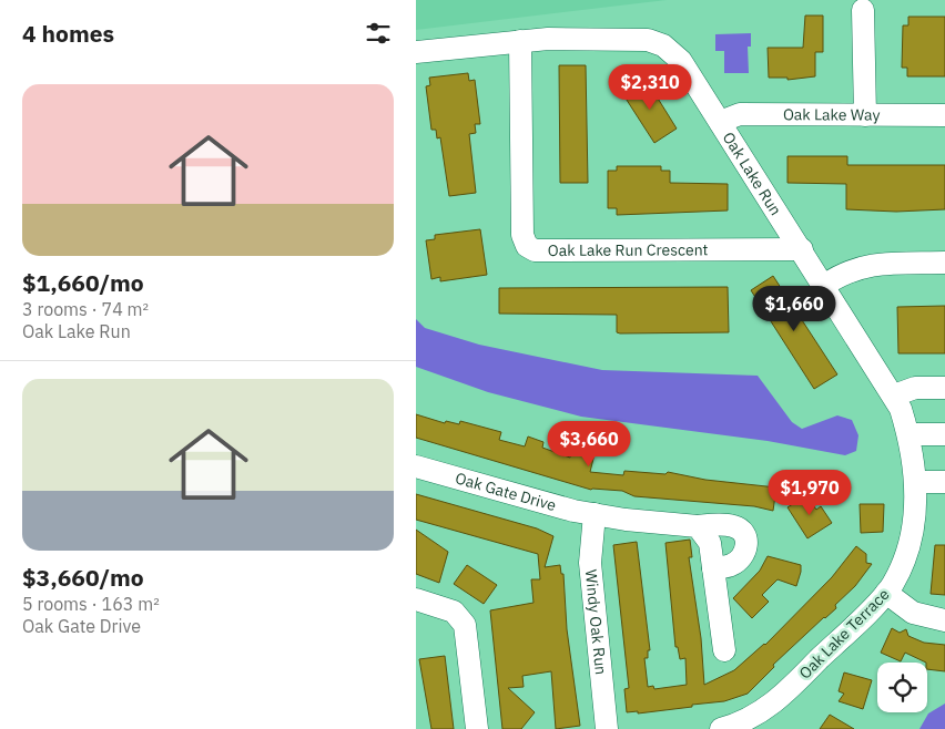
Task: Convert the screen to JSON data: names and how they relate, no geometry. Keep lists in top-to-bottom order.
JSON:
{
  "streets": {
    "street": [
      "Oak Lake Way",
      "Oak Lake Run",
      "Oak Lake Run Crescent",
      "Oak Gate Drive",
      "Windy Oak Run",
      "Oak Lake Terrace"
    ]
  },
  "crossings": [
    ["Oak Lake Way", "Oak Lake Run"],
    ["Oak Lake Run", "Oak Lake Run Crescent"],
    ["Oak Lake Run", "Oak Lake Terrace"],
    ["Oak Gate Drive", "Windy Oak Run"]
  ],
  "page": {
    "heading": "4 homes",
    "price": [
      "$2,310",
      "$1,660",
      "$3,660",
      "$1,970"
    ],
    "list": [
      {
        "name": "$1,660/mo",
        "note": "3 rooms · 74 m² · Oak Lake Run"
      },
      {
        "name": "$3,660/mo",
        "note": "5 rooms · 163 m² · Oak Gate Drive"
      }
    ]
  }
}
